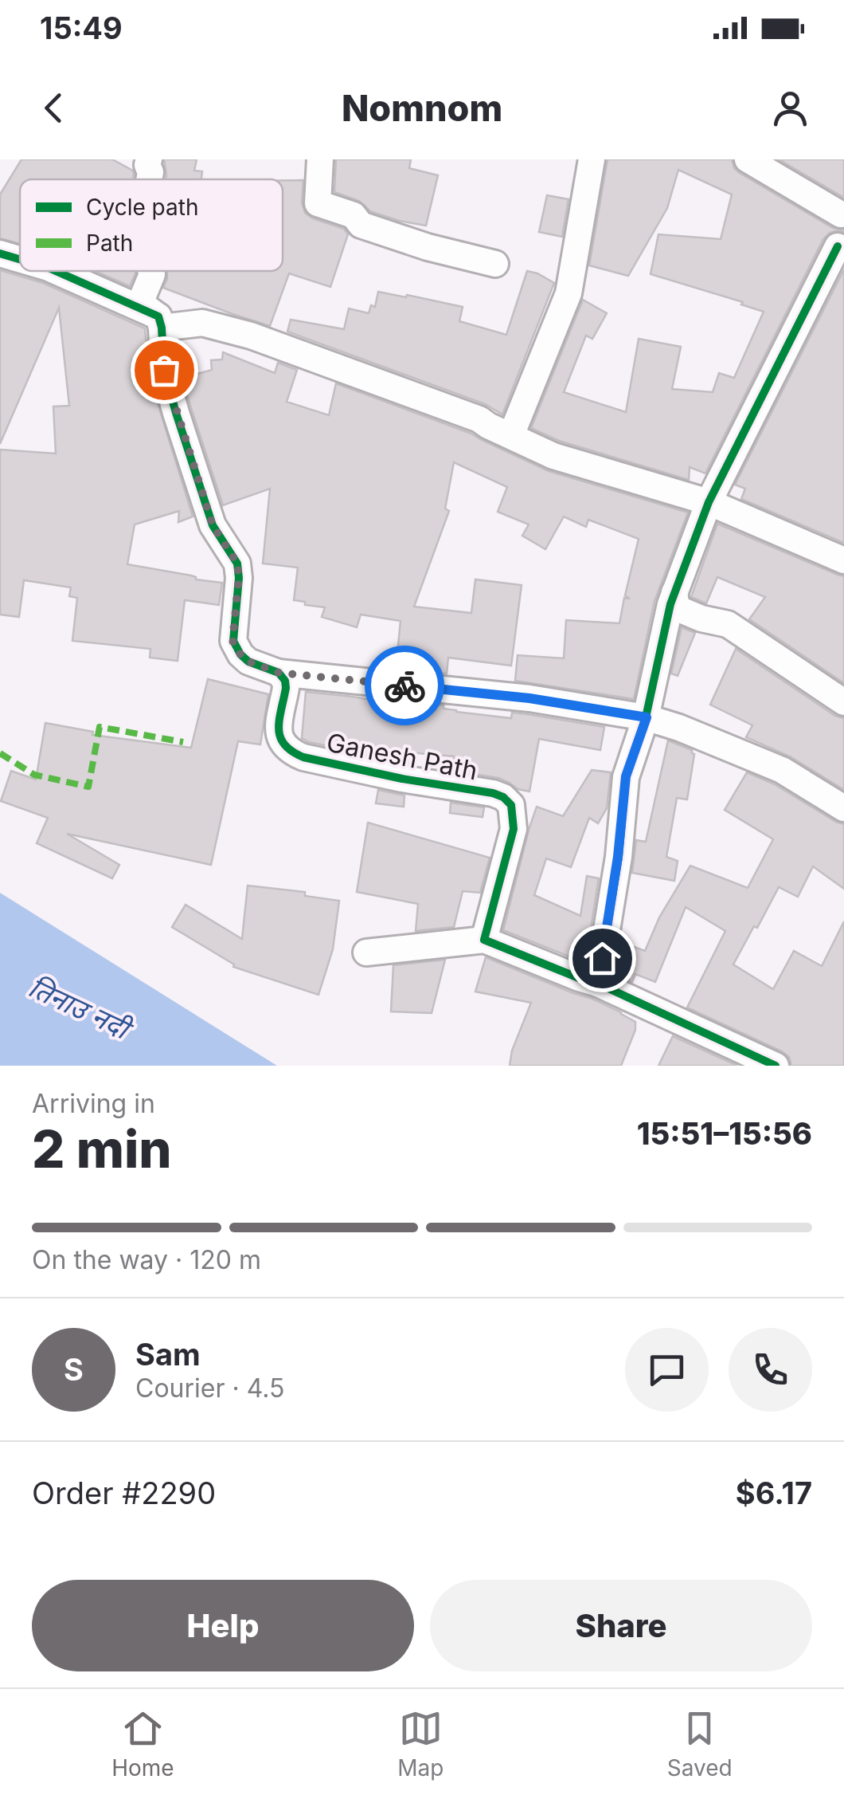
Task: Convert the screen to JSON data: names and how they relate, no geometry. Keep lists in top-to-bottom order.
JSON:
{
  "streets": {
    "street": ["Ganesh Path"]
  },
  "water": ["तिनाउ नदी"],
  "legend": ["Cycle path", "Path"],
  "page": {
    "status": "15:49",
    "header": "Nomnom",
    "heading": ["2 min", "Arriving in", "15:51–15:56"],
    "panel": [
      "Sam",
      "Courier · 4.5",
      "Order #2290",
      "$6.17"
    ],
    "bar": "On the way · 120 m",
    "round": "S",
    "buttons": ["Help", "Share"],
    "tabs": ["Home", "Map", "Saved"]
  }
}
